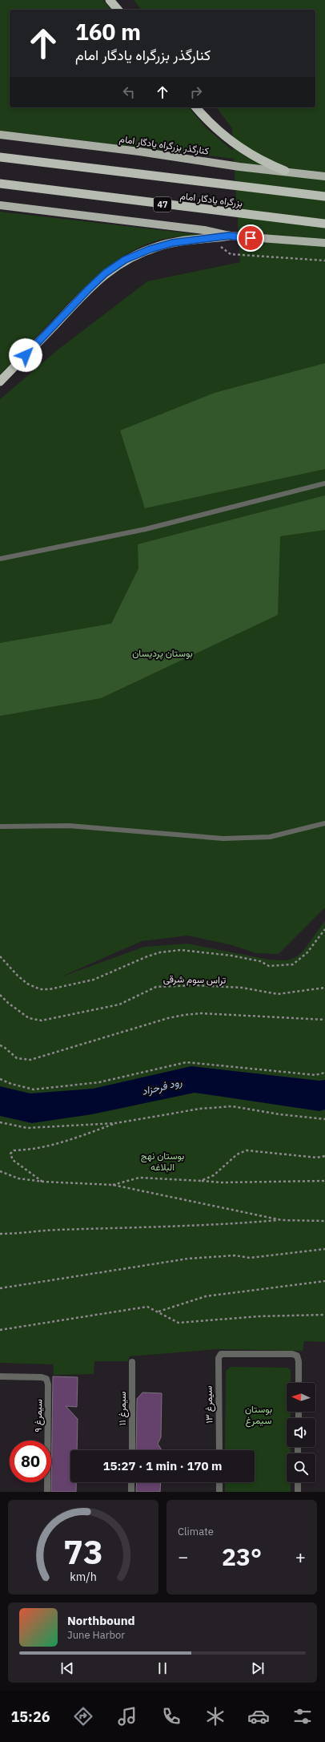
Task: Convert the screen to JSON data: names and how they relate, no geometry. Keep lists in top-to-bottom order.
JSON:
{
  "streets": {
    "highway": ["بزرگراه یادگار امام", "47"],
    "main road": ["کنارگذر بزرگراه یادگار امام"],
    "street": ["سیمرغ ۱۳", "سیمرغ ۱۱", "سیمرغ ۹"],
    "path": ["تراس سوم شرقی"]
  },
  "water": ["رود فرحزاد"],
  "parks": ["بوستان پردیسان", "بوستان نهج البلاغه", "بوستان سیمرغ"],
  "north": "left",
  "page": {
    "turn": ["160 m", "کنارگذر بزرگراه یادگار امام"],
    "limit": "80",
    "trip": "15:27 · 1 min · 170 m",
    "tile": "Climate",
    "heat": ["−", "23°", "+"],
    "song": ["Northbound", "June Harbor"],
    "tabs": "15:26",
    "gauge": ["73", "km/h"]
  }
}
